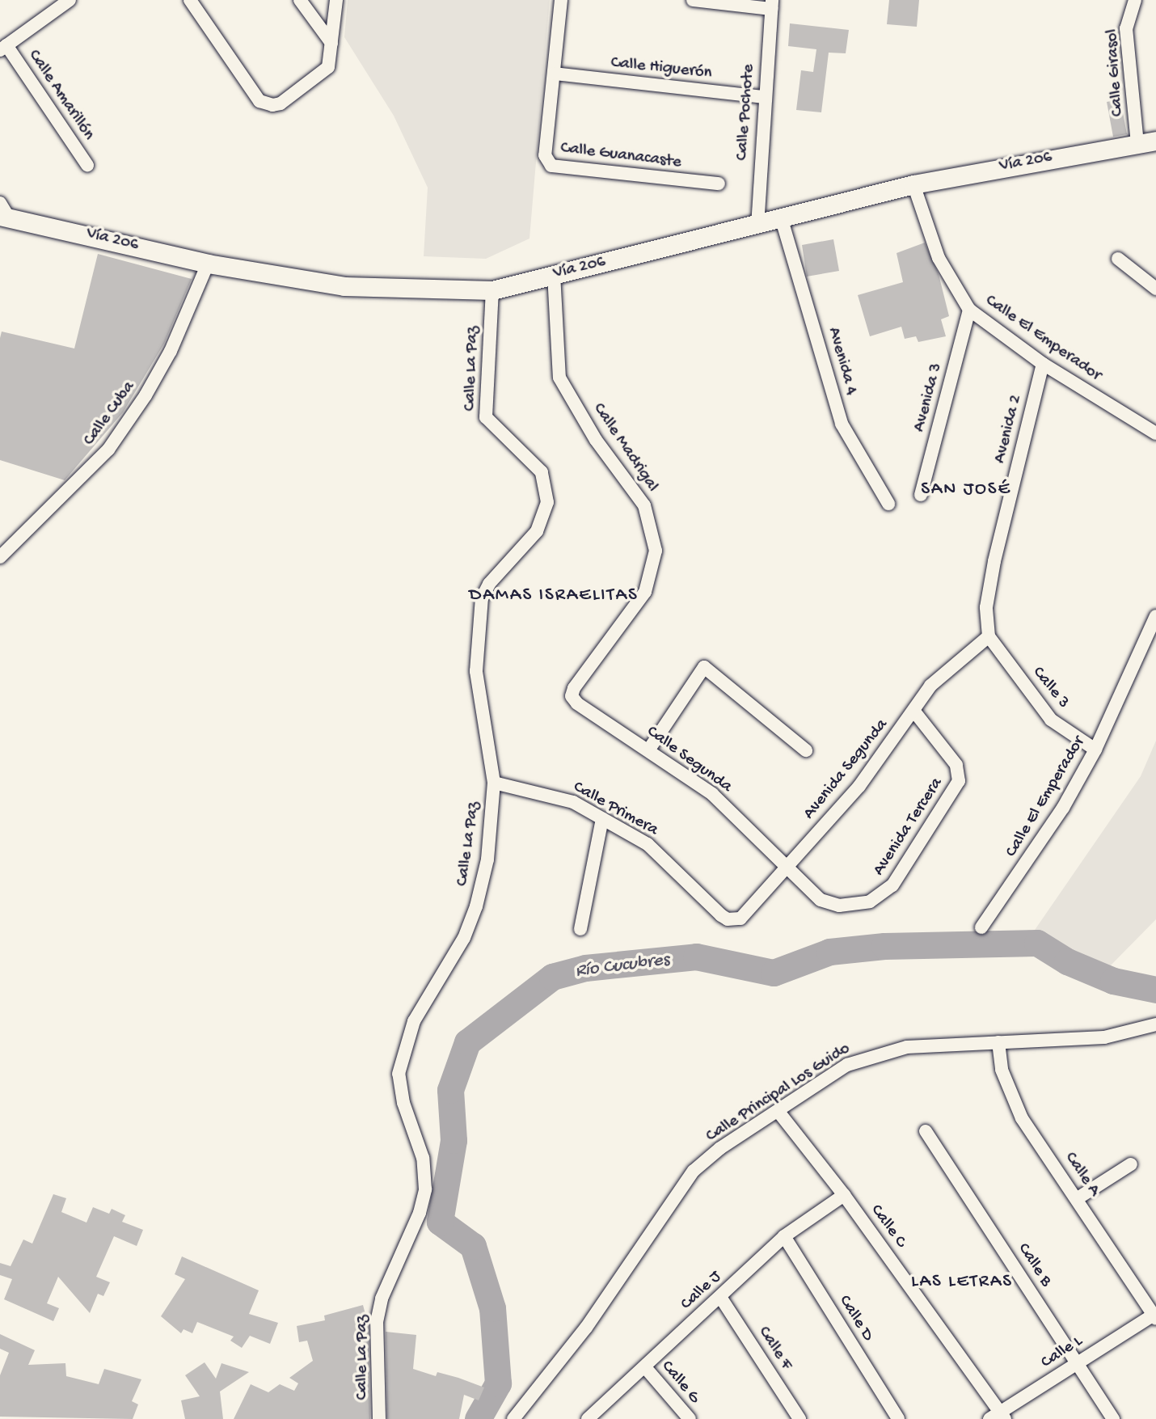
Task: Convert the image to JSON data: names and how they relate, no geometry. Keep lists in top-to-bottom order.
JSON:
{
  "streets": {
    "main road": ["Vía 206"],
    "street": [
      "Calle Higuerón",
      "Calle Girasol",
      "Calle Amarillón",
      "Calle Pochote",
      "Calle Guanacaste",
      "Calle El Emperador",
      "Avenida 4",
      "Calle La Paz",
      "Avenida 3",
      "Calle Cuba",
      "Avenida 2",
      "Calle Madrigal",
      "Calle 3",
      "Calle Segunda",
      "Avenida Segunda",
      "Calle Primera",
      "Avenida Tercera",
      "Calle Principal Los Guido",
      "Calle A",
      "Calle C",
      "Calle B",
      "Calle J",
      "Calle D",
      "Calle F",
      "Calle L",
      "Calle G"
    ]
  },
  "crossings": [
    ["Calle Higuerón", "Calle Pochote"],
    ["Calle Higuerón", "Calle Guanacaste"],
    ["Calle Girasol", "Vía 206"],
    ["Calle Pochote", "Vía 206"],
    ["Vía 206", "Calle El Emperador"],
    ["Vía 206", "Avenida 4"],
    ["Vía 206", "Calle La Paz"],
    ["Vía 206", "Calle Cuba"],
    ["Vía 206", "Calle Madrigal"],
    ["Calle El Emperador", "Avenida 3"],
    ["Calle El Emperador", "Avenida 2"],
    ["Calle El Emperador", "Calle 3"],
    ["Calle La Paz", "Calle Primera"],
    ["Avenida 2", "Calle 3"],
    ["Avenida 2", "Avenida Segunda"],
    ["Calle Madrigal", "Calle Segunda"],
    ["Calle 3", "Avenida Segunda"],
    ["Calle Segunda", "Avenida Segunda"],
    ["Calle Segunda", "Avenida Tercera"],
    ["Avenida Segunda", "Calle Primera"],
    ["Avenida Segunda", "Avenida Tercera"],
    ["Calle Principal Los Guido", "Calle A"],
    ["Calle Principal Los Guido", "Calle C"],
    ["Calle A", "Calle L"],
    ["Calle C", "Calle J"],
    ["Calle C", "Calle L"],
    ["Calle B", "Calle L"],
    ["Calle J", "Calle D"],
    ["Calle J", "Calle F"],
    ["Calle J", "Calle G"]
  ],
  "districts": ["SAN JOSÉ", "DAMAS ISRAELITAS", "LAS LETRAS"],
  "water": ["Río Cucubres"]
}
